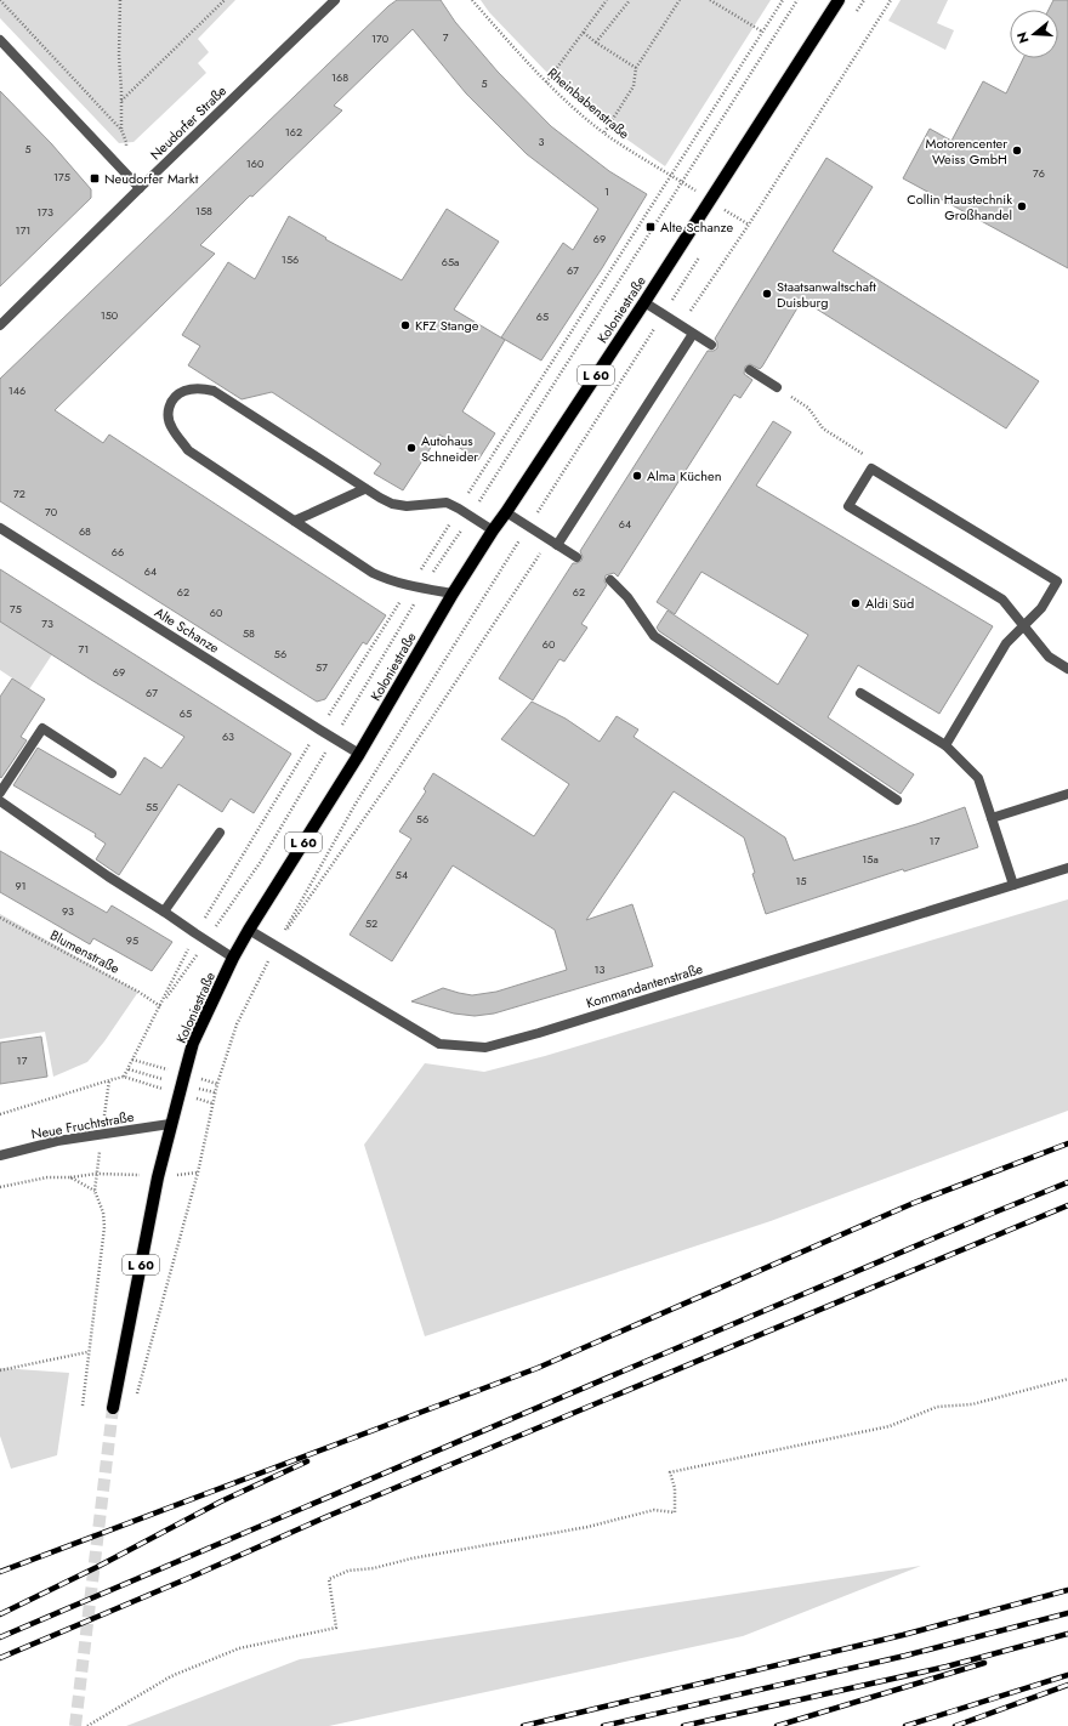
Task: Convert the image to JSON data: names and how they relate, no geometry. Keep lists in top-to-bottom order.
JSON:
{
  "streets": {
    "main road": ["Koloniestraße", "L 60"],
    "street": [
      "Neudorfer Straße",
      "Alte Schanze",
      "Kommandantenstraße",
      "Neue Fruchtstraße"
    ],
    "path": ["Rheinbabenstraße", "Blumenstraße"]
  },
  "crossings": [
    ["Rheinbabenstraße", "Koloniestraße"],
    ["Koloniestraße", "Alte Schanze"],
    ["Koloniestraße", "Kommandantenstraße"],
    ["Koloniestraße", "Neue Fruchtstraße"]
  ],
  "places": {
    "other": [
      "Motorencenter Weiss GmbH",
      "Collin Haustechnik Großhandel",
      "Staatsanwaltschaft Duisburg",
      "KFZ Stange",
      "Autohaus Schneider",
      "Alma Küchen",
      "Aldi Süd"
    ],
    "transit": ["Neudorfer Markt", "Alte Schanze"]
  },
  "house_numbers": [
    "7",
    "170",
    "168",
    "5",
    "162",
    "3",
    "5",
    "160",
    "76",
    "175",
    "1",
    "158",
    "173",
    "171",
    "69",
    "156",
    "65a",
    "67",
    "150",
    "65",
    "146",
    "72",
    "70",
    "64",
    "68",
    "66",
    "64",
    "62",
    "62",
    "75",
    "60",
    "73",
    "58",
    "60",
    "71",
    "56",
    "57",
    "69",
    "67",
    "65",
    "63",
    "55",
    "56",
    "17",
    "15a",
    "54",
    "15",
    "91",
    "93",
    "52",
    "95",
    "13",
    "17"
  ],
  "north": "left"
}
